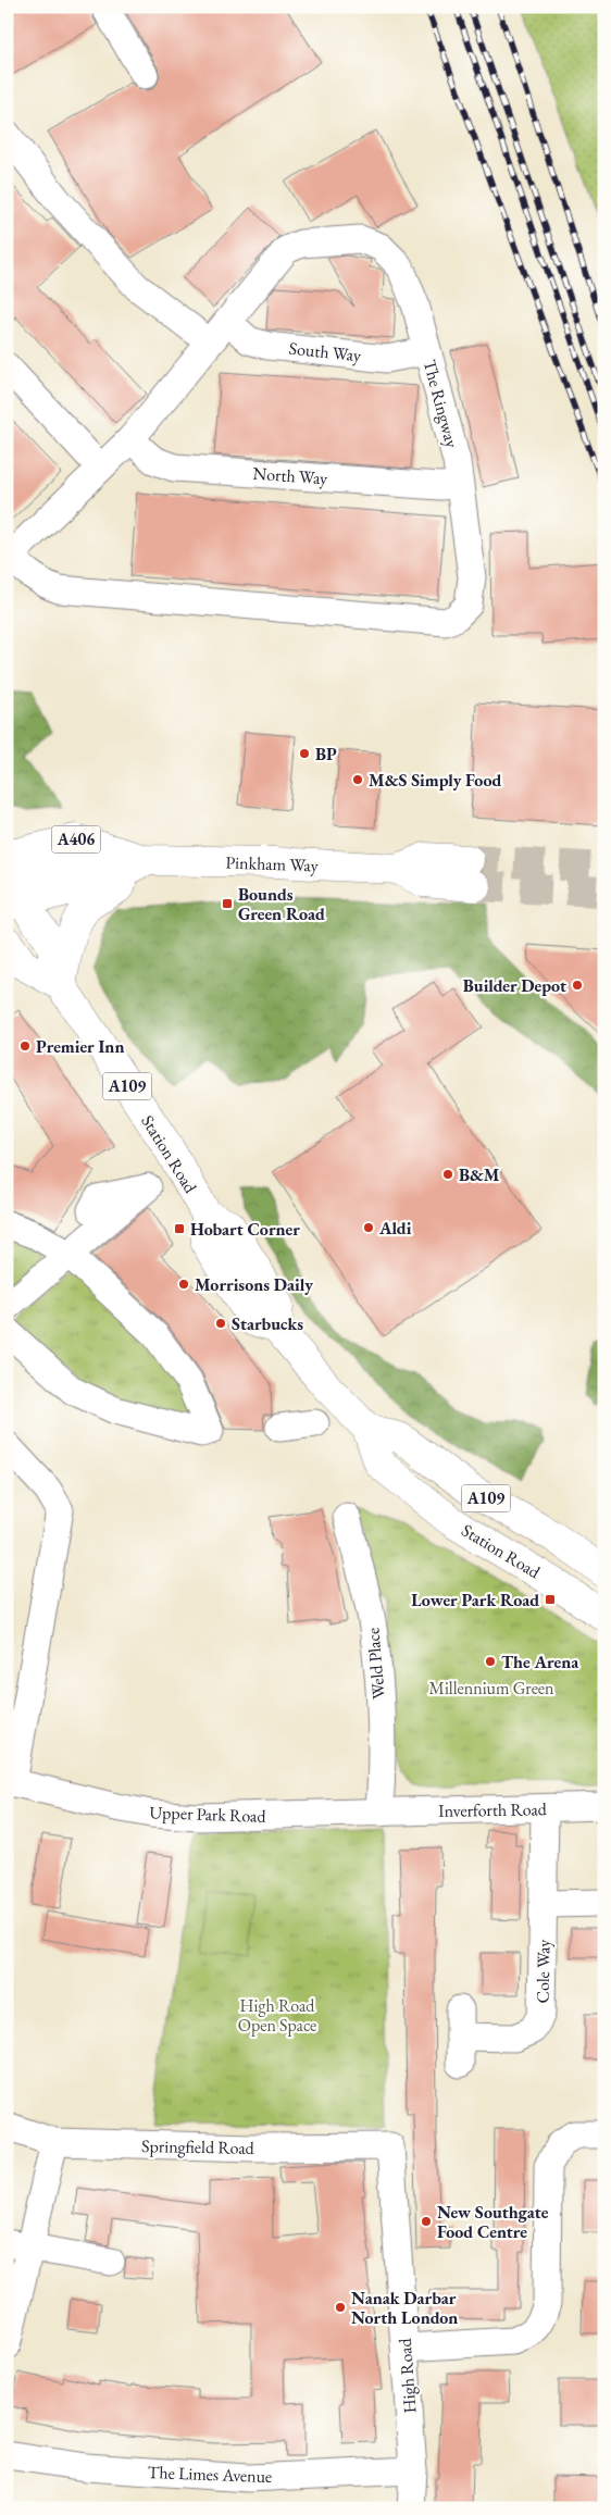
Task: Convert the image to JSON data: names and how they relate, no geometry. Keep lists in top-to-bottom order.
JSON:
{
  "streets": {
    "main road": [
      "A406",
      "Pinkham Way",
      "A109",
      "Station Road"
    ],
    "street": [
      "South Way",
      "The Ringway",
      "North Way",
      "Weld Place",
      "Inverforth Road",
      "Upper Park Road",
      "Cole Way",
      "Springfield Road",
      "High Road",
      "The Limes Avenue"
    ]
  },
  "crossings": [
    ["South Way", "The Ringway"],
    ["The Ringway", "North Way"],
    ["Pinkham Way", "Station Road"],
    ["Weld Place", "Inverforth Road"],
    ["Weld Place", "Upper Park Road"],
    ["Inverforth Road", "Upper Park Road"],
    ["Inverforth Road", "Cole Way"],
    ["Springfield Road", "High Road"],
    ["High Road", "The Limes Avenue"]
  ],
  "parks": ["Millennium Green", "High Road Open Space"],
  "places": {
    "other": [
      "BP",
      "M&S Simply Food",
      "Builder Depot",
      "Premier Inn",
      "B&M",
      "Aldi",
      "Morrisons Daily",
      "Starbucks",
      "The Arena",
      "New Southgate Food Centre",
      "Nanak Darbar North London"
    ],
    "transit": ["Bounds Green Road", "Hobart Corner", "Lower Park Road"]
  }
}
